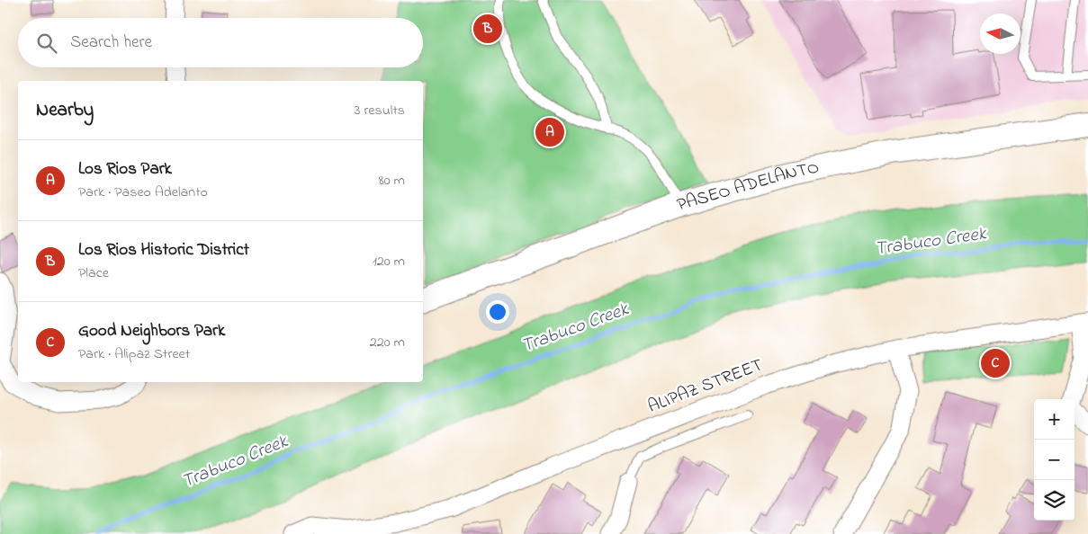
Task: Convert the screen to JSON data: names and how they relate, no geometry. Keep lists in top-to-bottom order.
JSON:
{
  "streets": {
    "street": ["PASEO ADELANTO", "ALIPAZ STREET"]
  },
  "water": ["Trabuco Creek"],
  "north": "left",
  "page": {
    "pins": ["B", "A", "C"],
    "search": "Search here",
    "heading": ["Nearby", "3 results"],
    "list": [
      {
        "mark": "A",
        "name": "Los Rios Park",
        "note": "Park · Paseo Adelanto",
        "value": "80 m"
      },
      {
        "mark": "B",
        "name": "Los Rios Historic District",
        "note": "Place",
        "value": "120 m"
      },
      {
        "mark": "C",
        "name": "Good Neighbors Park",
        "note": "Park · Alipaz Street",
        "value": "220 m"
      }
    ],
    "map_buttons": ["+", "−"]
  }
}
